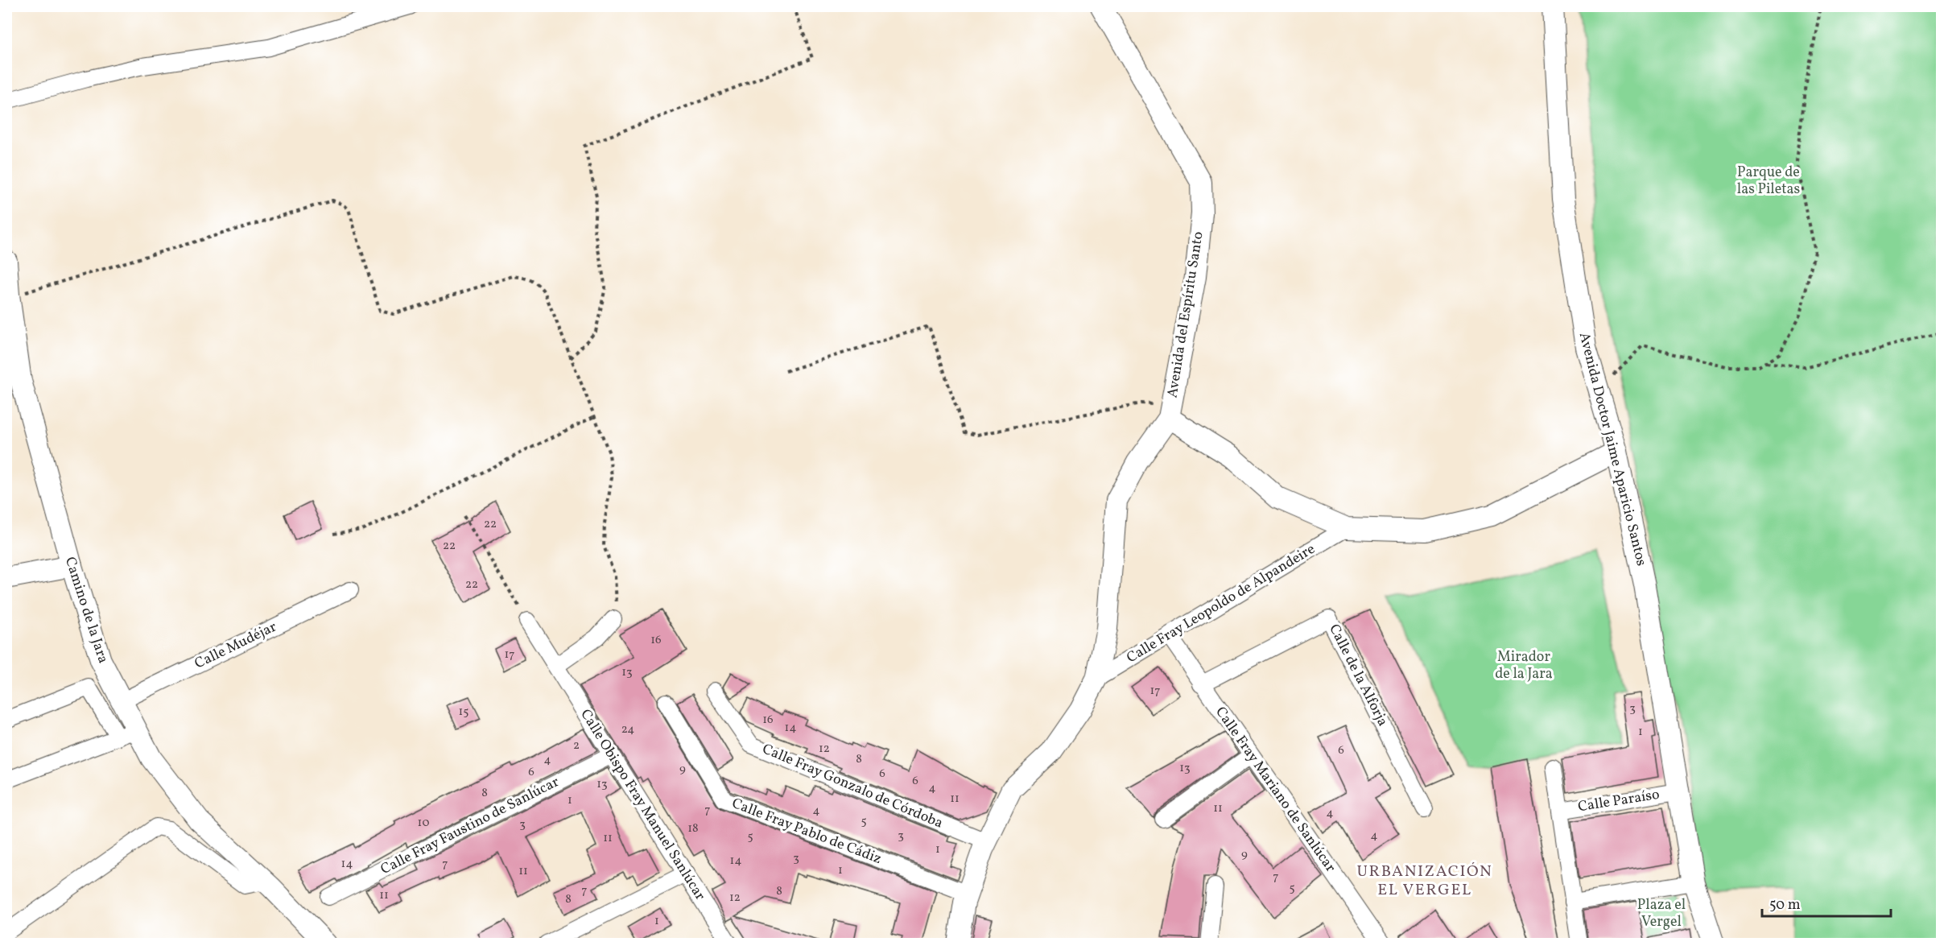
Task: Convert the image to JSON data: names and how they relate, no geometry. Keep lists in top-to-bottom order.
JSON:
{
  "streets": {
    "street": [
      "Avenida del Espíritu Santo",
      "Avenida Doctor Jaime Aparicio Santos",
      "Calle Fray Leopoldo de Alpandeire",
      "Camino de la Jara",
      "Calle Mudéjar",
      "Calle de la Alforja",
      "Calle Fray Gonzalo de Córdoba",
      "Calle Fray Mariano de Sanlúcar",
      "Calle Paraíso",
      "Calle Obispo Fray Manuel Sanlúcar",
      "Calle Fray Faustino de Sanlúcar",
      "Calle Fray Pablo de Cádiz"
    ]
  },
  "crossings": [
    ["Avenida Doctor Jaime Aparicio Santos", "Calle Paraíso"],
    ["Calle Fray Leopoldo de Alpandeire", "Calle Fray Mariano de Sanlúcar"],
    ["Camino de la Jara", "Calle Mudéjar"],
    ["Calle de la Alforja", "Calle Fray Mariano de Sanlúcar"],
    ["Calle Obispo Fray Manuel Sanlúcar", "Calle Fray Faustino de Sanlúcar"]
  ],
  "districts": ["URBANIZACIÓN EL VERGEL"],
  "parks": ["Parque de las Piletas", "Mirador de la Jara", "Plaza el Vergel"],
  "house_numbers": [
    "22",
    "22",
    "22",
    "16",
    "17",
    "13",
    "17",
    "3",
    "15",
    "16",
    "14",
    "24",
    "1",
    "2",
    "12",
    "6",
    "8",
    "4",
    "13",
    "9",
    "6",
    "6",
    "6",
    "13",
    "4",
    "8",
    "11",
    "1",
    "11",
    "7",
    "4",
    "4",
    "5",
    "10",
    "3",
    "18",
    "3",
    "4",
    "5",
    "11",
    "1",
    "9",
    "3",
    "14",
    "14",
    "7",
    "1",
    "11",
    "7",
    "5",
    "7",
    "8",
    "11",
    "12",
    "8",
    "1"
  ],
  "scale_bar": "50 m"
}
